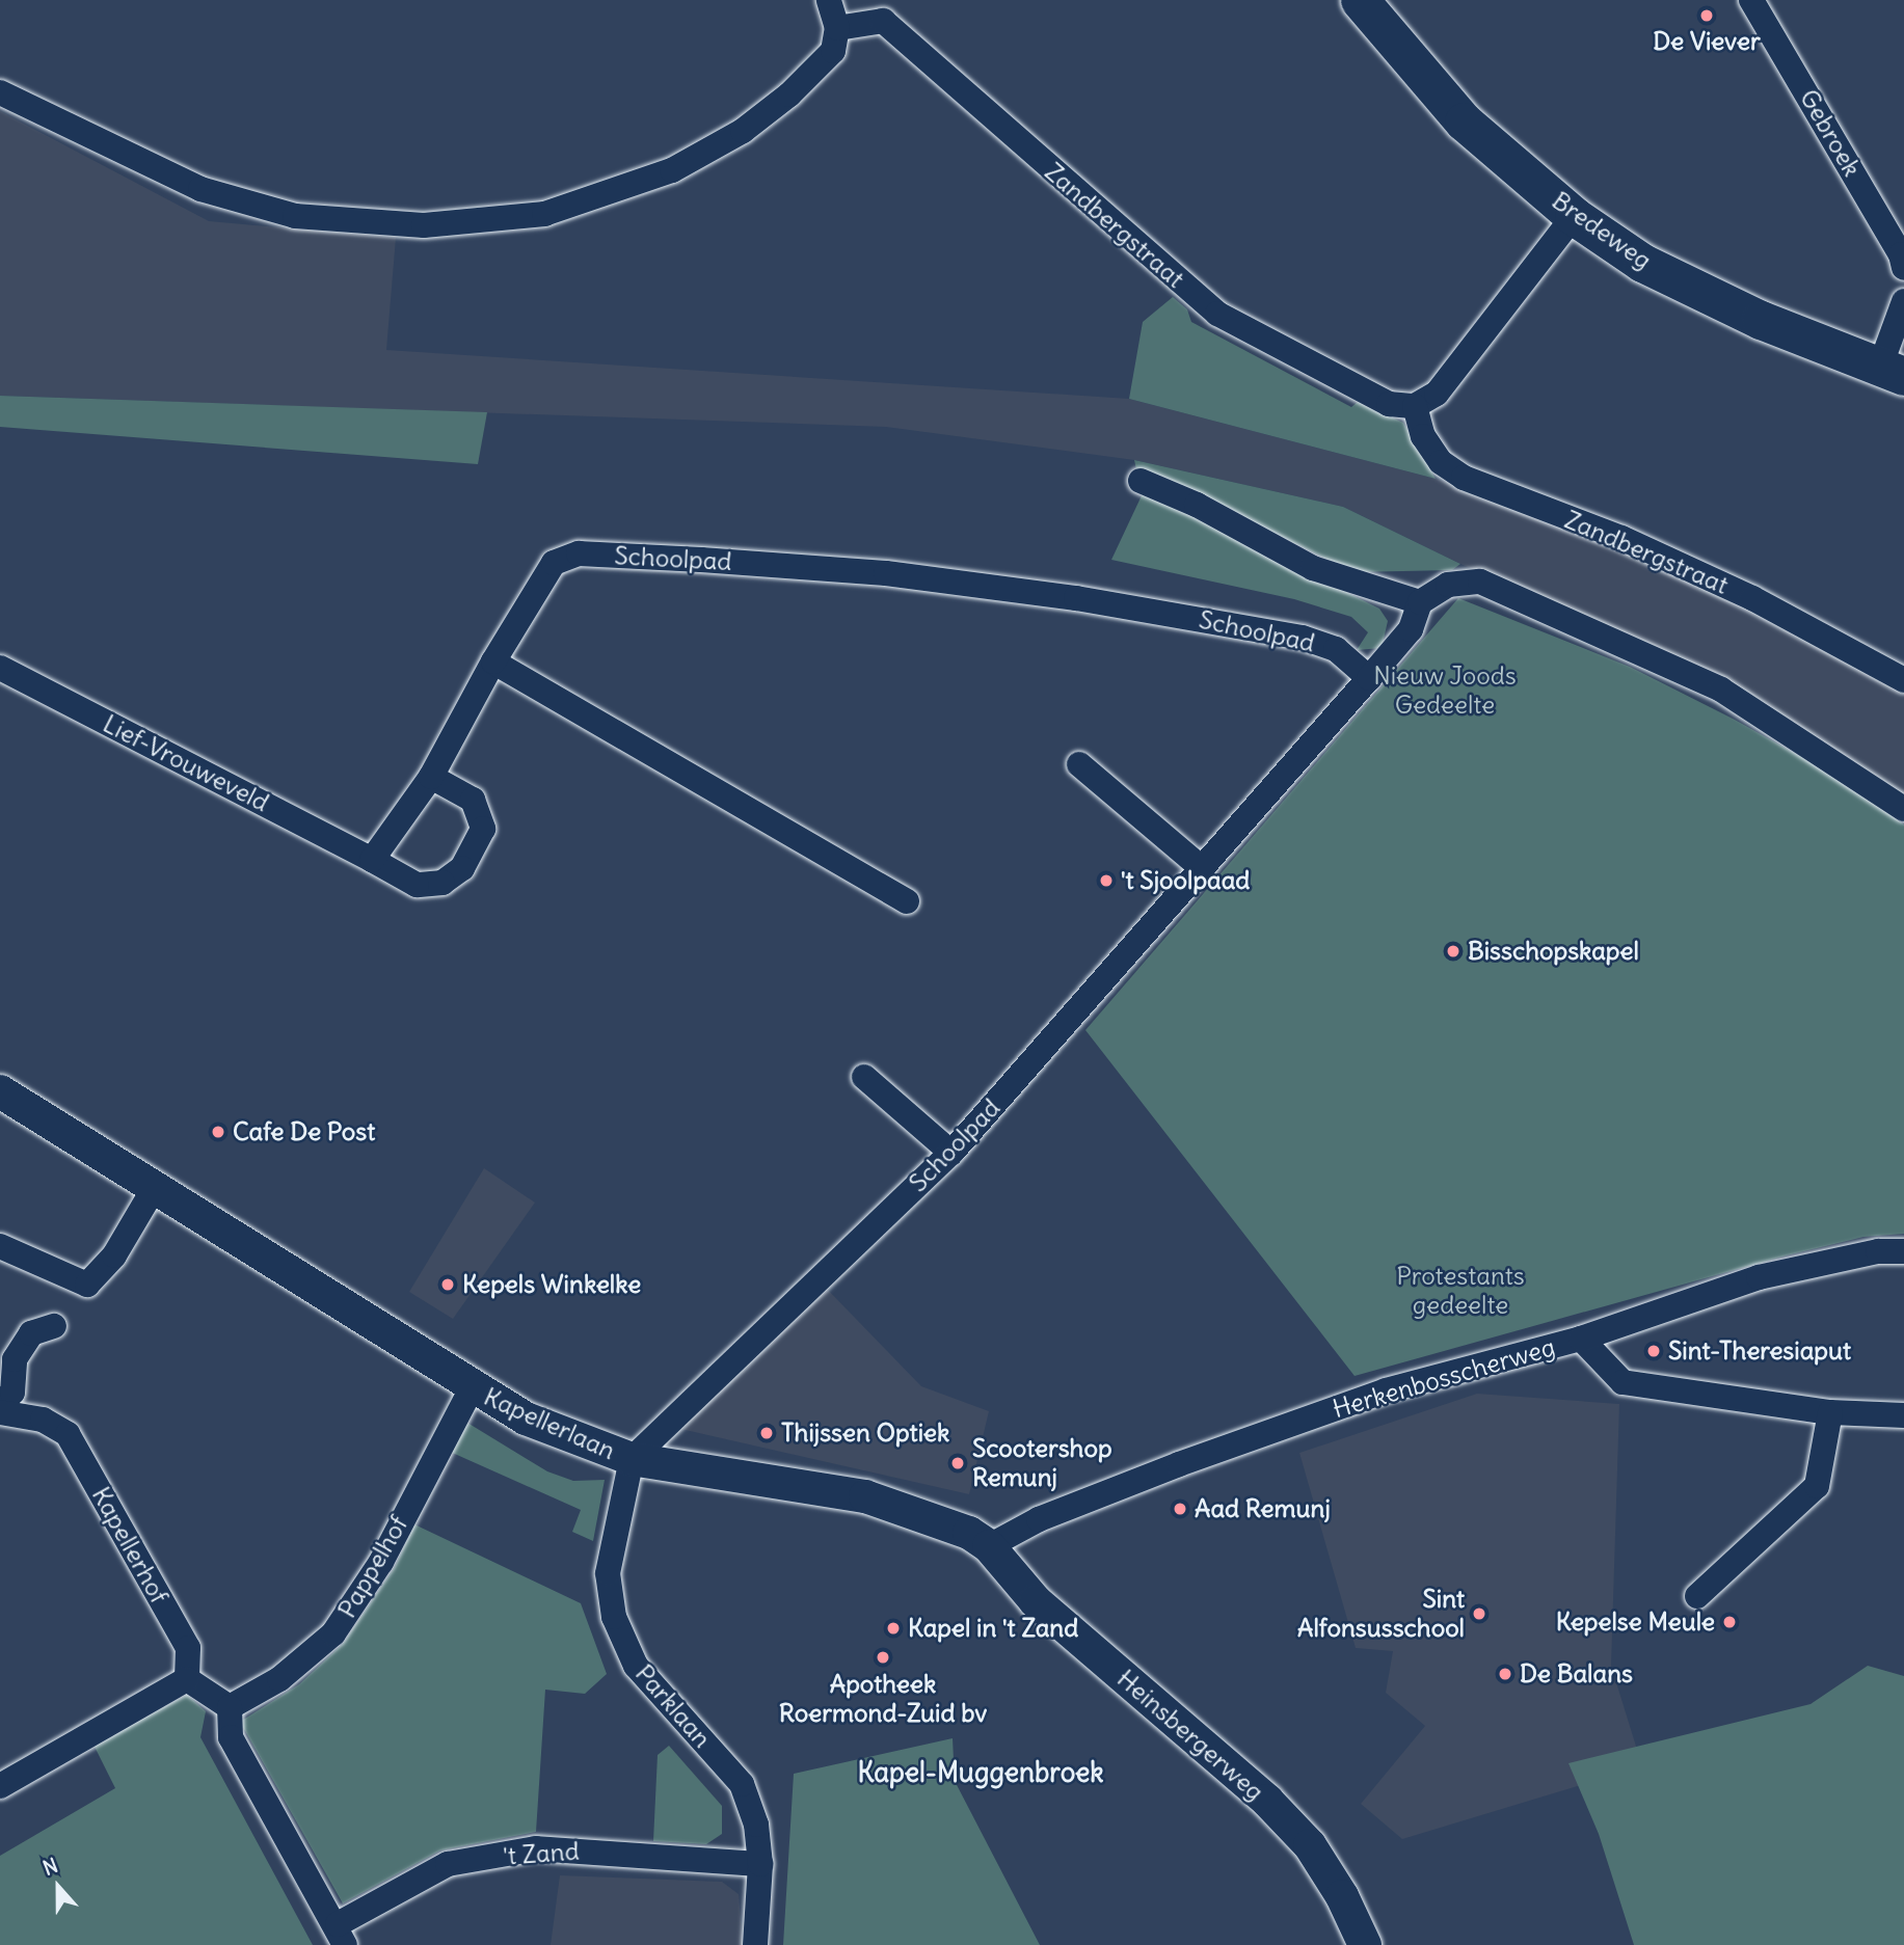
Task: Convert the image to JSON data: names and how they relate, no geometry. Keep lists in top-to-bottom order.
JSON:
{
  "streets": {
    "main road": ["Bredeweg"],
    "street": [
      "Gebroek",
      "Zandbergstraat",
      "Schoolpad",
      "Lief-Vrouweveld",
      "Herkenbosscherweg",
      "Kapellerlaan",
      "Kapellerhof",
      "Pappelhof",
      "Parklaan",
      "Heinsbergerweg",
      "'t Zand"
    ]
  },
  "crossings": [
    ["Schoolpad", "Lief-Vrouweveld"],
    ["Schoolpad", "Kapellerlaan"],
    ["Schoolpad", "Parklaan"],
    ["Herkenbosscherweg", "Kapellerlaan"],
    ["Herkenbosscherweg", "Heinsbergerweg"],
    ["Kapellerlaan", "Pappelhof"],
    ["Kapellerlaan", "Parklaan"],
    ["Kapellerlaan", "Heinsbergerweg"],
    ["Parklaan", "'t Zand"]
  ],
  "districts": ["Kapel-Muggenbroek"],
  "parks": ["Nieuw Joods Gedeelte", "Protestants gedeelte"],
  "places": [
    "De Viever",
    "'t Sjoolpaad",
    "Bisschopskapel",
    "Cafe De Post",
    "Kepels Winkelke",
    "Sint-Theresiaput",
    "Thijssen Optiek",
    "Scootershop Remunj",
    "Aad Remunj",
    "Sint Alfonsusschool",
    "Kepelse Meule",
    "Kapel in 't Zand",
    "Apotheek Roermond-Zuid bv",
    "De Balans"
  ],
  "north": "top"
}
